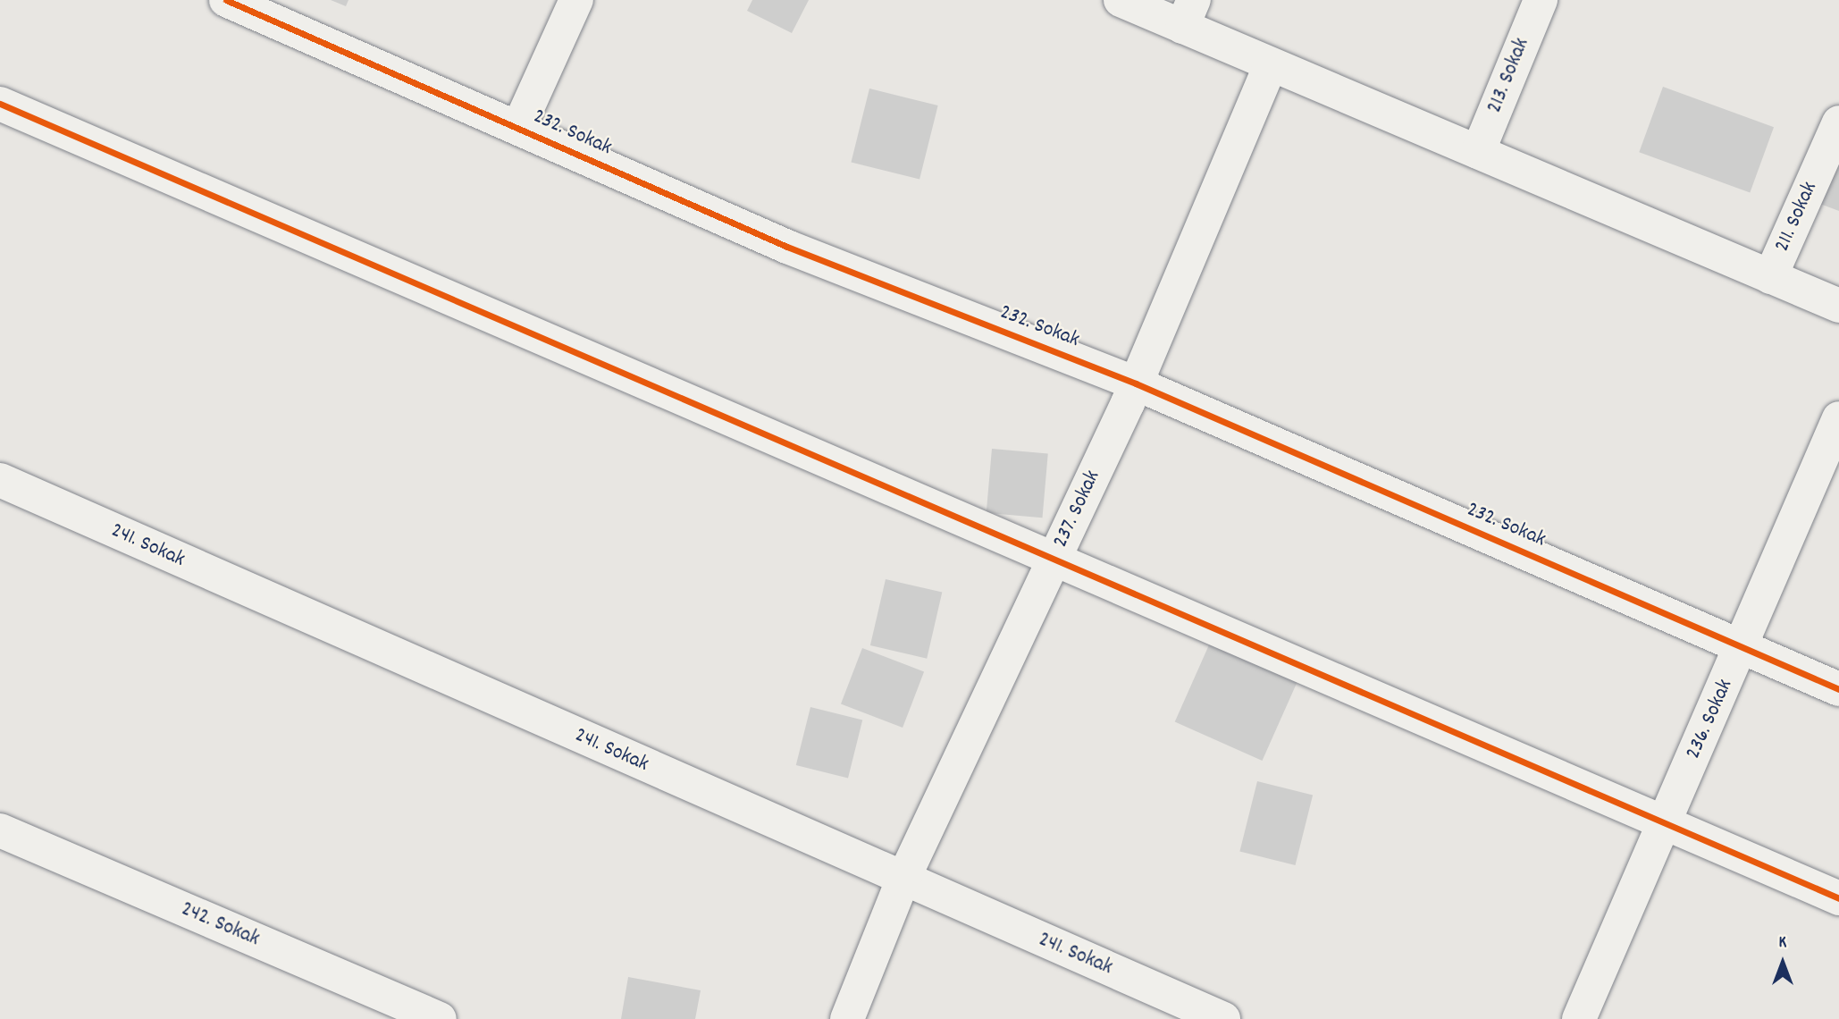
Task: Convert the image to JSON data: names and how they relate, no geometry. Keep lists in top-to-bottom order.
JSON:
{
  "streets": {
    "street": [
      "213. Sokak",
      "232. Sokak",
      "211. Sokak",
      "237. Sokak",
      "241. Sokak",
      "236. Sokak",
      "242. Sokak"
    ]
  },
  "crossings": [
    ["232. Sokak", "237. Sokak"],
    ["232. Sokak", "236. Sokak"],
    ["237. Sokak", "241. Sokak"]
  ],
  "north": "top"
}
